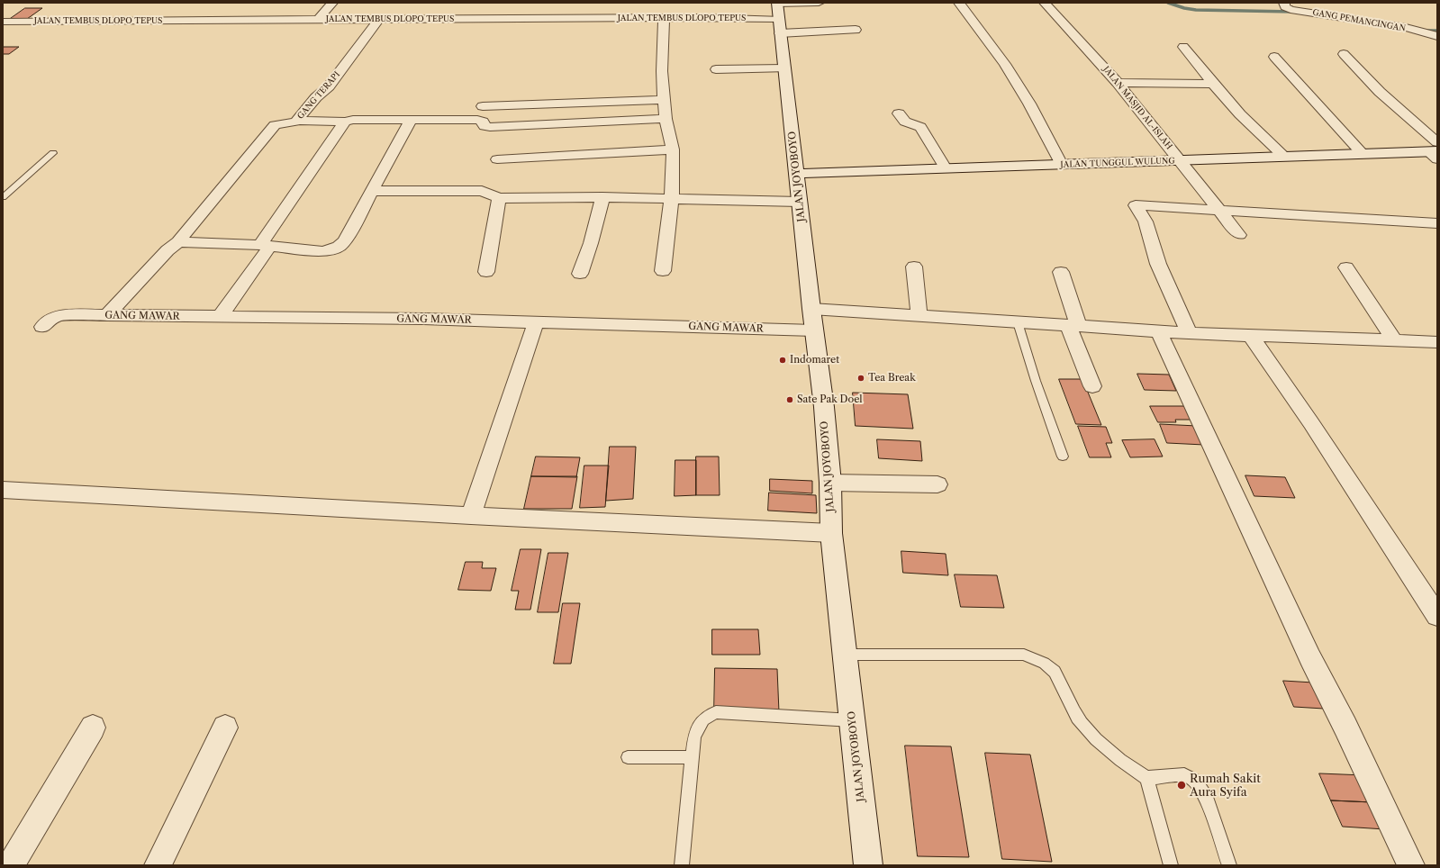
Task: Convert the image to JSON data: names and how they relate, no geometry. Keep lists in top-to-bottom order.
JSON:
{
  "streets": {
    "main road": ["JALAN TUNGGUL WULUNG", "JALAN JOYOBOYO"],
    "street": [
      "JALAN TEMBUS DLOPO TEPUS",
      "GANG PEMANCINGAN",
      "GANG TERAPI",
      "JALAN MASJID AL-ISLAH",
      "GANG MAWAR"
    ]
  },
  "crossings": [
    ["JALAN TEMBUS DLOPO TEPUS", "GANG TERAPI"],
    ["JALAN TEMBUS DLOPO TEPUS", "JALAN JOYOBOYO"],
    ["JALAN MASJID AL-ISLAH", "JALAN TUNGGUL WULUNG"],
    ["JALAN TUNGGUL WULUNG", "JALAN JOYOBOYO"],
    ["JALAN JOYOBOYO", "GANG MAWAR"]
  ],
  "places": [
    "Indomaret",
    "Tea Break",
    "Sate Pak Doel",
    "Rumah Sakit Aura Syifa"
  ]
}
